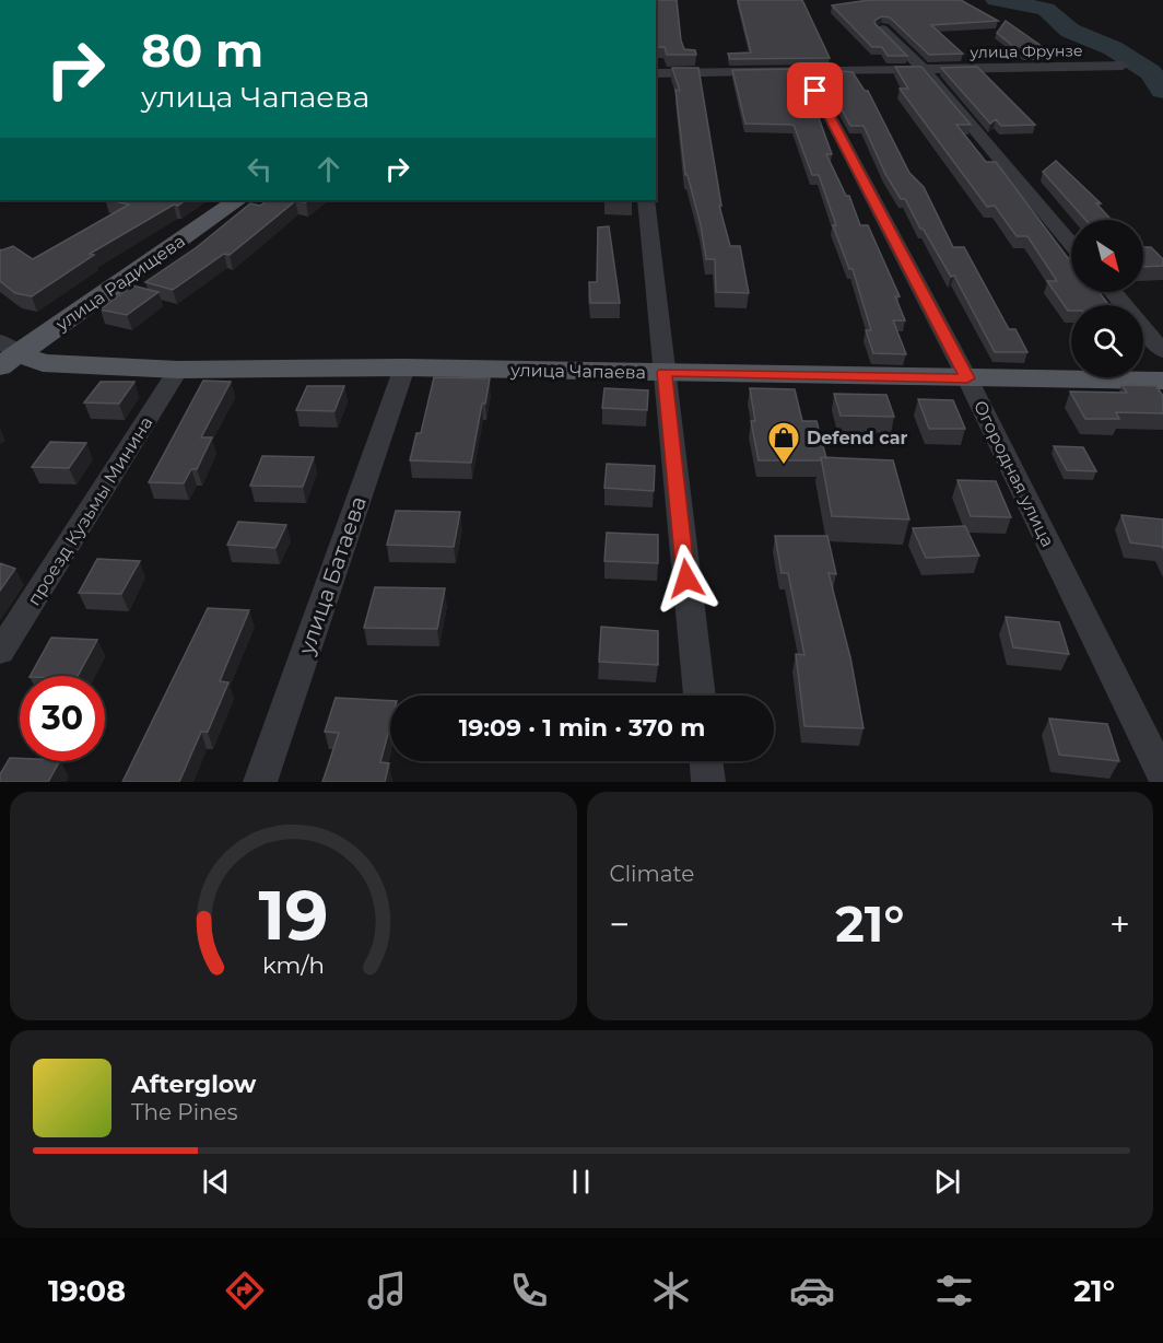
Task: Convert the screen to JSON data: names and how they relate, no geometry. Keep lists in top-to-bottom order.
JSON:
{
  "streets": {
    "main road": ["улица Радищева", "улица Чапаева"],
    "street": [
      "улица Фрунзе",
      "Огородная улица",
      "проезд Кузьмы Минина",
      "улица Батаева"
    ]
  },
  "crossings": [
    ["улица Фрунзе", "Огородная улица"],
    ["улица Радищева", "улица Чапаева"],
    ["улица Чапаева", "Огородная улица"],
    ["улица Чапаева", "проезд Кузьмы Минина"],
    ["улица Чапаева", "улица Батаева"]
  ],
  "places": {
    "shop": ["Defend car"]
  },
  "north": "bottom right",
  "page": {
    "turn": ["80 m", "улица Чапаева"],
    "limit": "30",
    "trip": "19:09 · 1 min · 370 m",
    "tile": "Climate",
    "heat": ["−", "21°", "+"],
    "song": ["Afterglow", "The Pines"],
    "tabs": ["19:08", "21°"],
    "gauge": ["19", "km/h"]
  }
}
